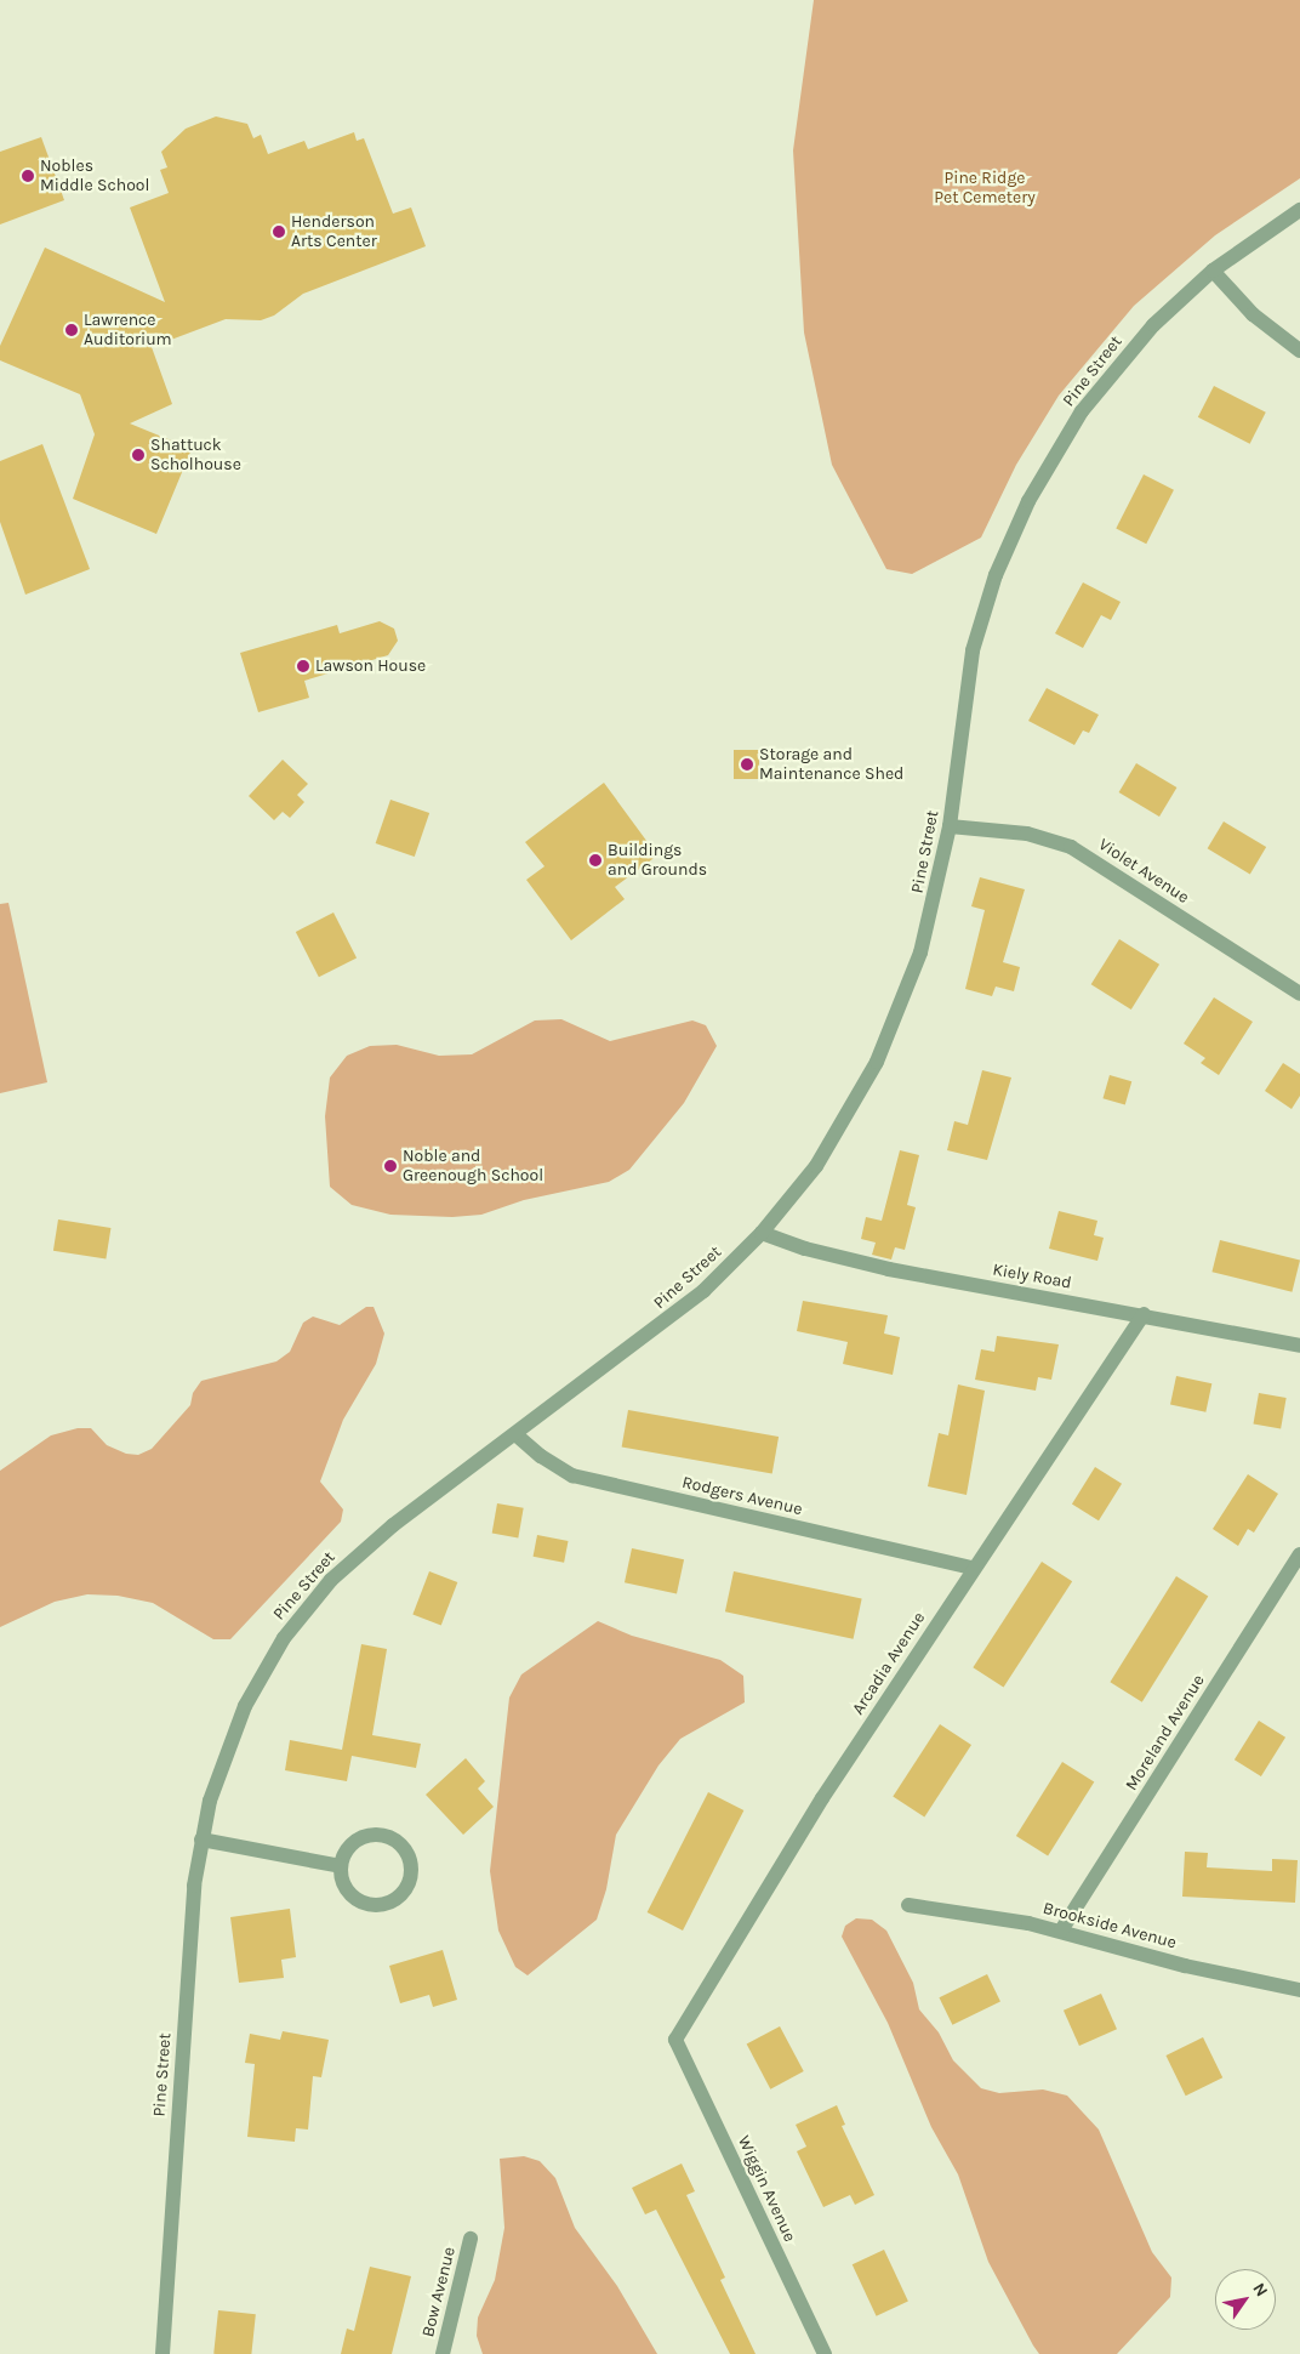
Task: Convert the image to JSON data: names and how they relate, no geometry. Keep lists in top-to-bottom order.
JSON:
{
  "streets": {
    "street": [
      "Pine Street",
      "Violet Avenue",
      "Kiely Road",
      "Rodgers Avenue",
      "Arcadia Avenue",
      "Moreland Avenue",
      "Brookside Avenue",
      "Wiggin Avenue",
      "Bow Avenue"
    ]
  },
  "crossings": [
    ["Pine Street", "Violet Avenue"],
    ["Pine Street", "Kiely Road"],
    ["Pine Street", "Rodgers Avenue"],
    ["Kiely Road", "Arcadia Avenue"],
    ["Rodgers Avenue", "Arcadia Avenue"],
    ["Arcadia Avenue", "Wiggin Avenue"],
    ["Moreland Avenue", "Brookside Avenue"]
  ],
  "parks": ["Pine Ridge Pet Cemetery"],
  "places": [
    "Nobles Middle School",
    "Henderson Arts Center",
    "Lawrence Auditorium",
    "Shattuck Scholhouse",
    "Lawson House",
    "Storage and Maintenance Shed",
    "Buildings and Grounds",
    "Noble and Greenough School"
  ],
  "north": "top right"
}
